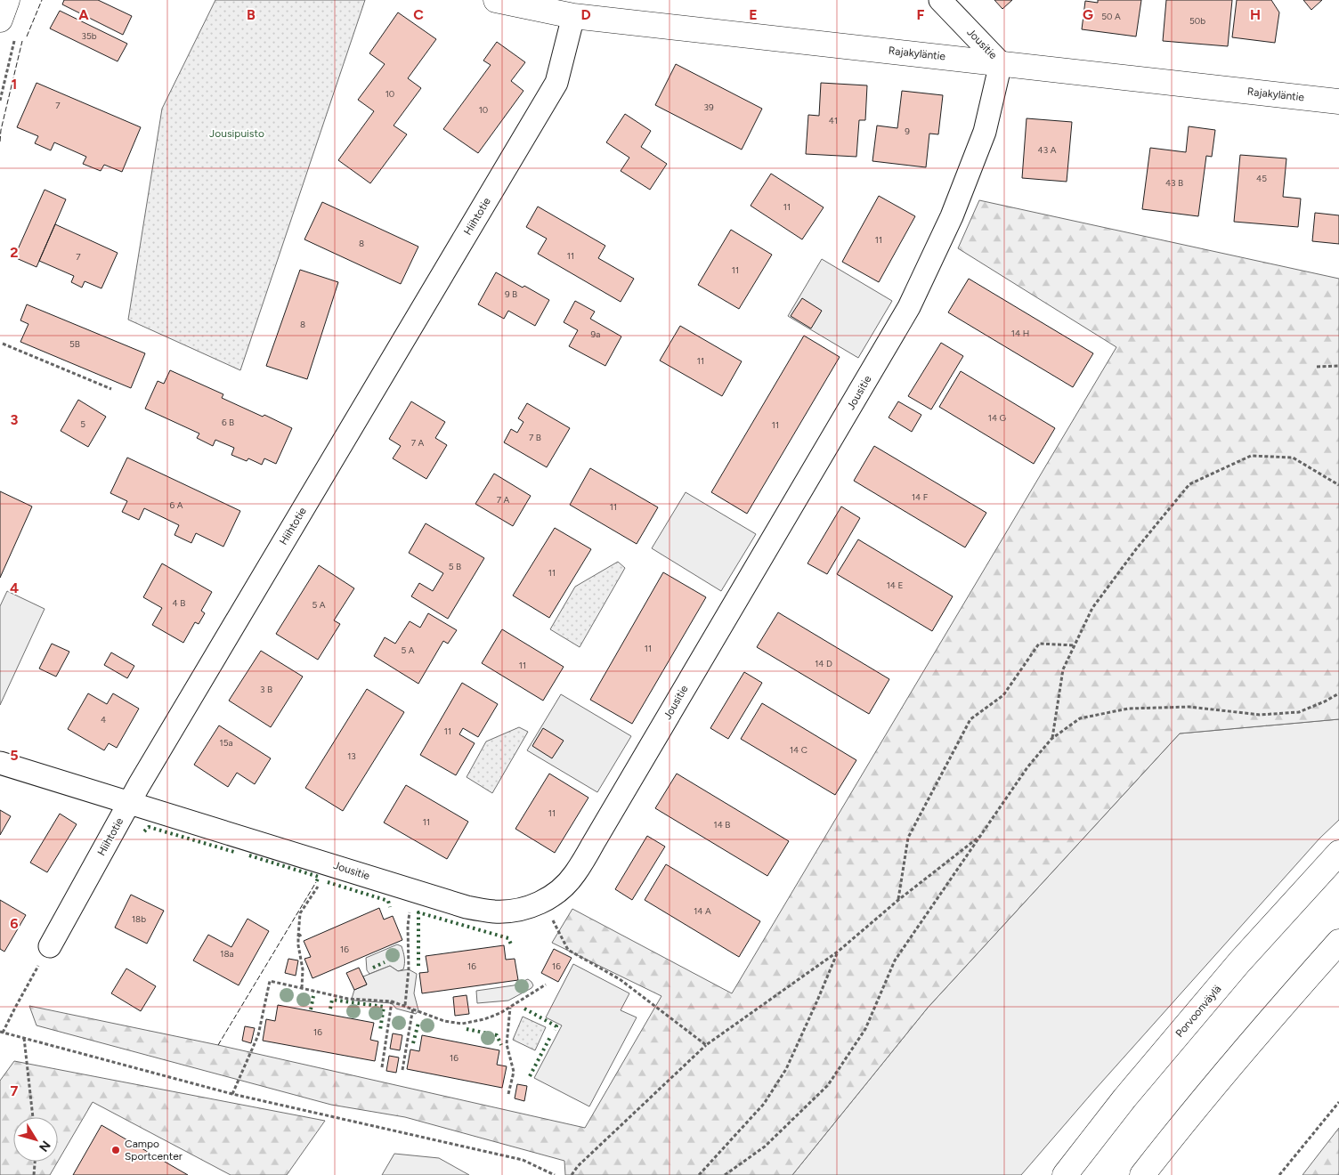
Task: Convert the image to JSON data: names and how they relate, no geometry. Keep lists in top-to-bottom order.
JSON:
{
  "streets": {
    "main road": ["Rajakyläntie", "Porvoonväylä"],
    "street": ["Jousitie", "Hiihtotie"]
  },
  "crossings": [
    ["Jousitie", "Rajakyläntie"],
    ["Jousitie", "Hiihtotie"],
    ["Rajakyläntie", "Hiihtotie"]
  ],
  "parks": ["Jousipuisto"],
  "places": ["Campo Sportcenter"],
  "house_numbers": [
    "50 A",
    "50b",
    "35b",
    "10",
    "7",
    "39",
    "10",
    "41",
    "9",
    "43 A",
    "45",
    "43 B",
    "11",
    "11",
    "8",
    "11",
    "7",
    "11",
    "9 B",
    "8",
    "14 H",
    "9a",
    "5B",
    "11",
    "14 G",
    "6 B",
    "5",
    "11",
    "7 B",
    "7 A",
    "14 F",
    "7 A",
    "6 A",
    "11",
    "5 B",
    "11",
    "14 E",
    "4 B",
    "5 A",
    "11",
    "5 A",
    "14 D",
    "11",
    "3 B",
    "4",
    "11",
    "15a",
    "14 C",
    "13",
    "11",
    "11",
    "14 B",
    "14 A",
    "18b",
    "16",
    "18a",
    "16",
    "16",
    "16",
    "16"
  ],
  "north": "bottom right",
  "grid": {
    "columns": [
      "A",
      "B",
      "C",
      "D",
      "E",
      "F",
      "G",
      "H"
    ],
    "rows": [
      "1",
      "2",
      "3",
      "4",
      "5",
      "6",
      "7"
    ]
  }
}
